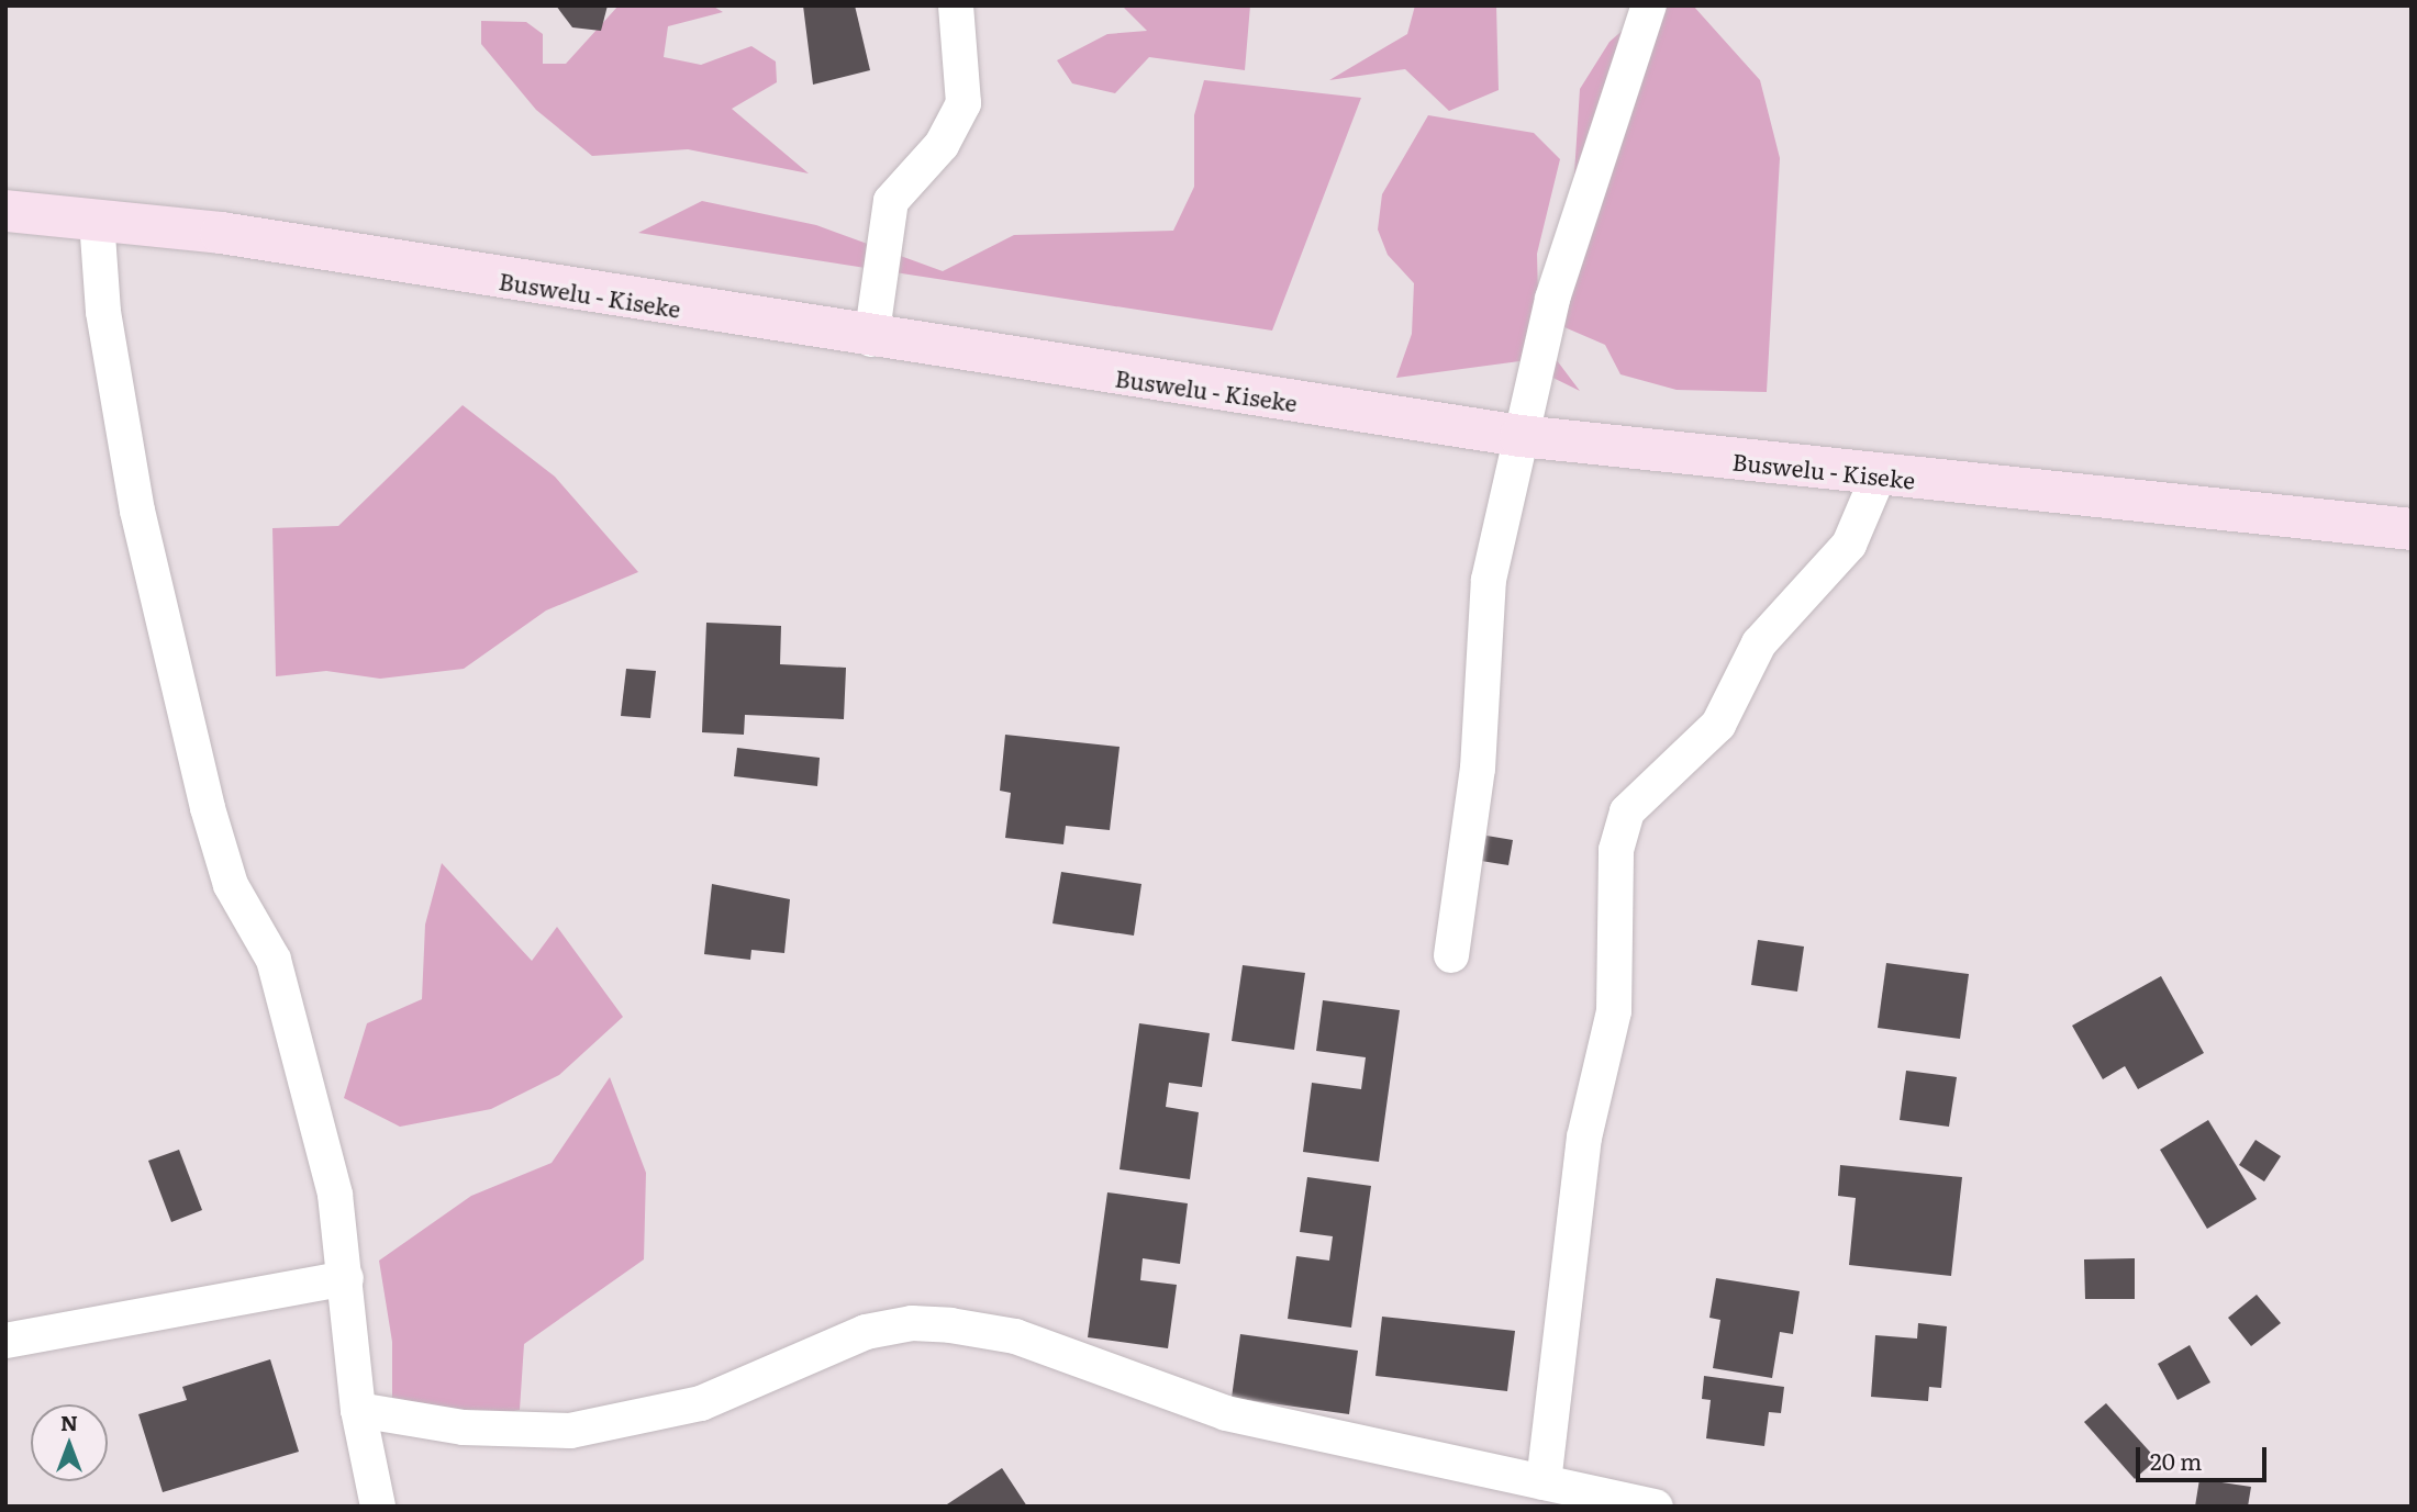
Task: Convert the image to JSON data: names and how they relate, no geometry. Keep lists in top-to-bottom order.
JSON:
{
  "streets": {
    "main road": ["Buswelu - Kiseke"]
  },
  "scale_bar": "20 m",
  "north": "top"
}
